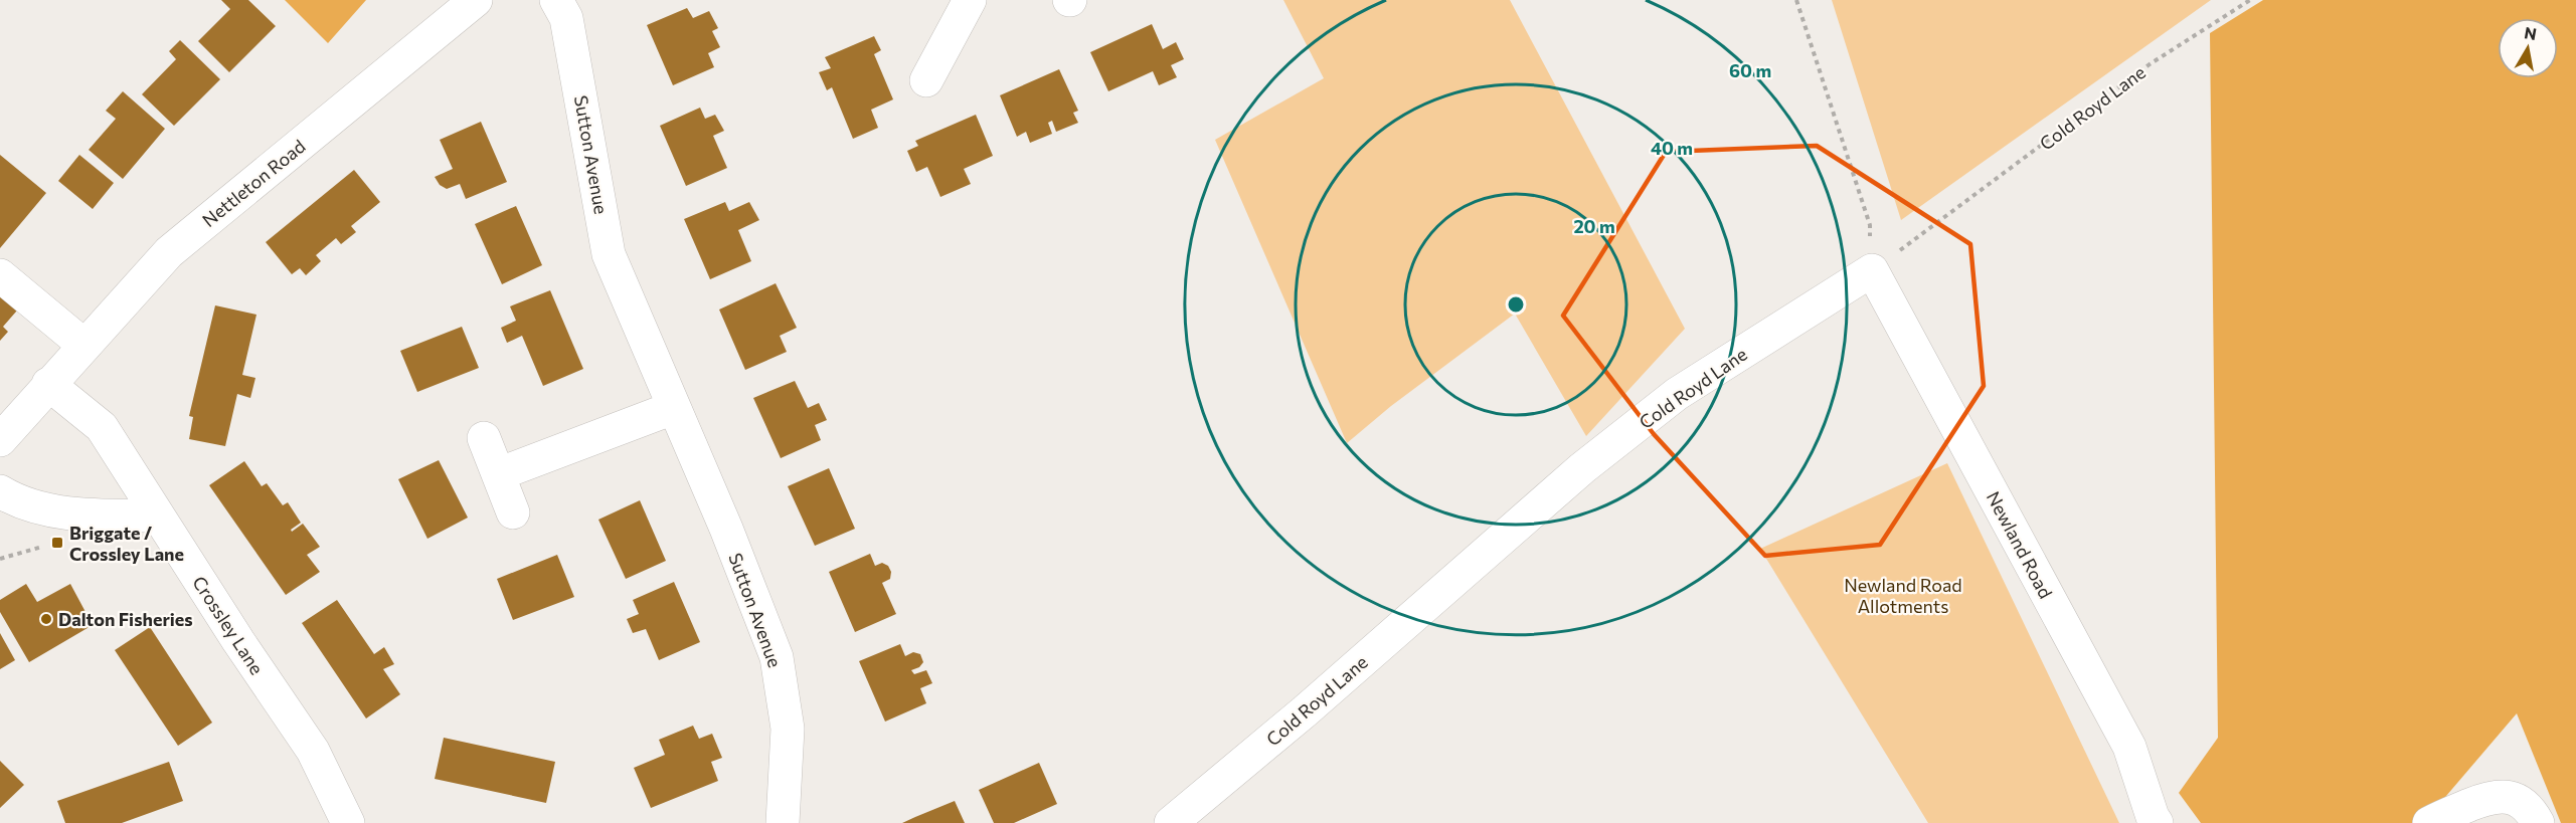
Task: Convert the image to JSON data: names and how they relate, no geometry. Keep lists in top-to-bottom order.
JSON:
{
  "streets": {
    "street": [
      "Cold Royd Lane",
      "Sutton Avenue",
      "Nettleton Road",
      "Newland Road",
      "Crossley Lane"
    ]
  },
  "crossings": [
    ["Cold Royd Lane", "Newland Road"],
    ["Nettleton Road", "Crossley Lane"]
  ],
  "parks": ["Newland Road Allotments"],
  "places": {
    "transit": ["Briggate / Crossley Lane"],
    "other": ["Dalton Fisheries"]
  },
  "north": "top",
  "rings": ["60 m", "40 m", "20 m"]
}
